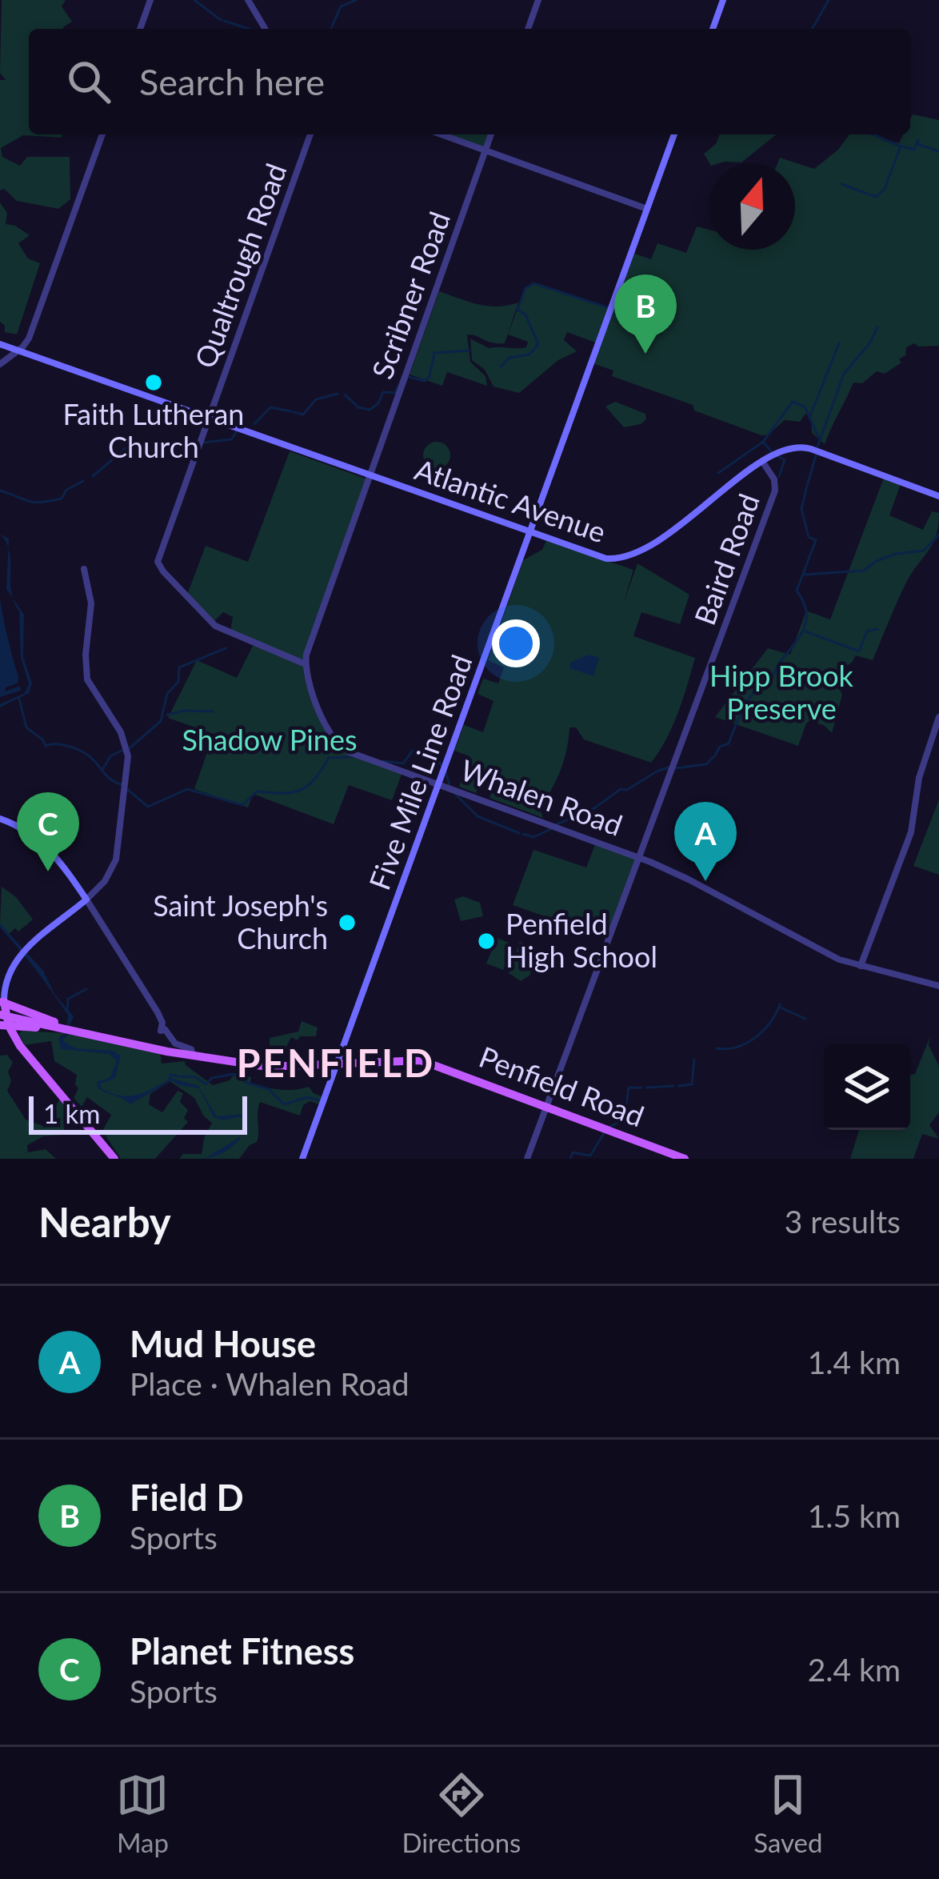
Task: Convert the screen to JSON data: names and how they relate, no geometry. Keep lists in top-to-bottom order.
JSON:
{
  "streets": {
    "main road": ["Atlantic Avenue", "Five Mile Line Road", "Penfield Road"],
    "street": [
      "Qualtrough Road",
      "Scribner Road",
      "Baird Road",
      "Whalen Road"
    ]
  },
  "crossings": [
    ["Qualtrough Road", "Atlantic Avenue"],
    ["Qualtrough Road", "Whalen Road"],
    ["Scribner Road", "Atlantic Avenue"],
    ["Atlantic Avenue", "Baird Road"],
    ["Atlantic Avenue", "Five Mile Line Road"],
    ["Baird Road", "Whalen Road"],
    ["Baird Road", "Penfield Road"],
    ["Five Mile Line Road", "Whalen Road"],
    ["Five Mile Line Road", "Penfield Road"]
  ],
  "districts": ["PENFIELD"],
  "parks": ["Hipp Brook Preserve", "Shadow Pines"],
  "places": ["Faith Lutheran Church", "Saint Joseph's Church", "Penfield High School"],
  "scale_bar": "1 km",
  "north": "top",
  "page": {
    "search": "Search here",
    "pins": ["B", "C", "A"],
    "scale": "1 km",
    "heading": ["Nearby", "3 results"],
    "list": [
      {
        "mark": "A",
        "name": "Mud House",
        "note": "Place · Whalen Road",
        "value": "1.4 km"
      },
      {
        "mark": "B",
        "name": "Field D",
        "note": "Sports",
        "value": "1.5 km"
      },
      {
        "mark": "C",
        "name": "Planet Fitness",
        "note": "Sports",
        "value": "2.4 km"
      }
    ],
    "nav": ["Map", "Directions", "Saved"]
  }
}
